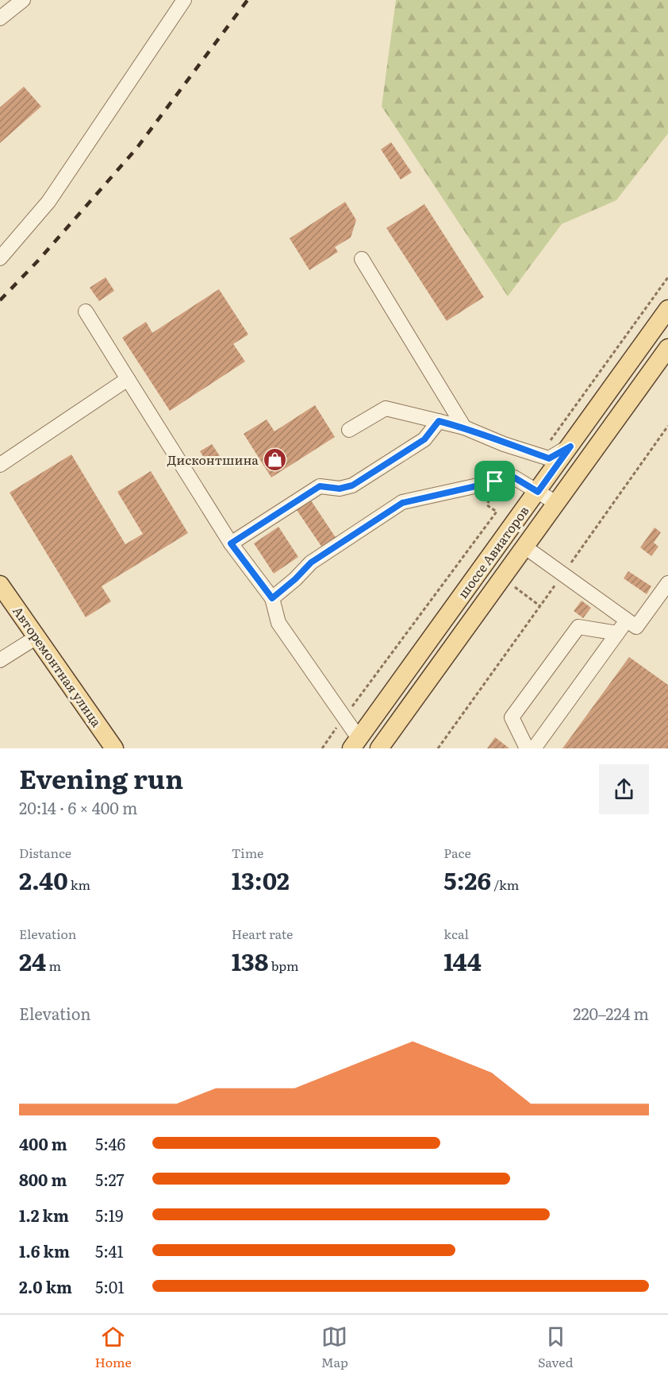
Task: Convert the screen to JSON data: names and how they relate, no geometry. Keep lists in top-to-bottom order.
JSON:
{
  "streets": {
    "main road": ["шоссе Авиаторов", "Авторемонтная улица"]
  },
  "places": {
    "shop": ["Дисконтшина"]
  },
  "page": {
    "heading": ["Evening run", "20:14 · 6 × 400 m"],
    "stats": [
      ["Distance", "2.40 km"],
      ["Time", "13:02"],
      ["Pace", "5:26 /km"],
      ["Elevation", "24 m"],
      ["Heart rate", "138 bpm"],
      ["kcal", "144"]
    ],
    "chart": ["Elevation", "220–224 m"],
    "list": [
      {
        "name": "400 m",
        "note": "5:46"
      },
      {
        "name": "800 m",
        "note": "5:27"
      },
      {
        "name": "1.2 km",
        "note": "5:19"
      },
      {
        "name": "1.6 km",
        "note": "5:41"
      },
      {
        "name": "2.0 km",
        "note": "5:01"
      }
    ],
    "tabs": ["Home", "Map", "Saved"]
  }
}
